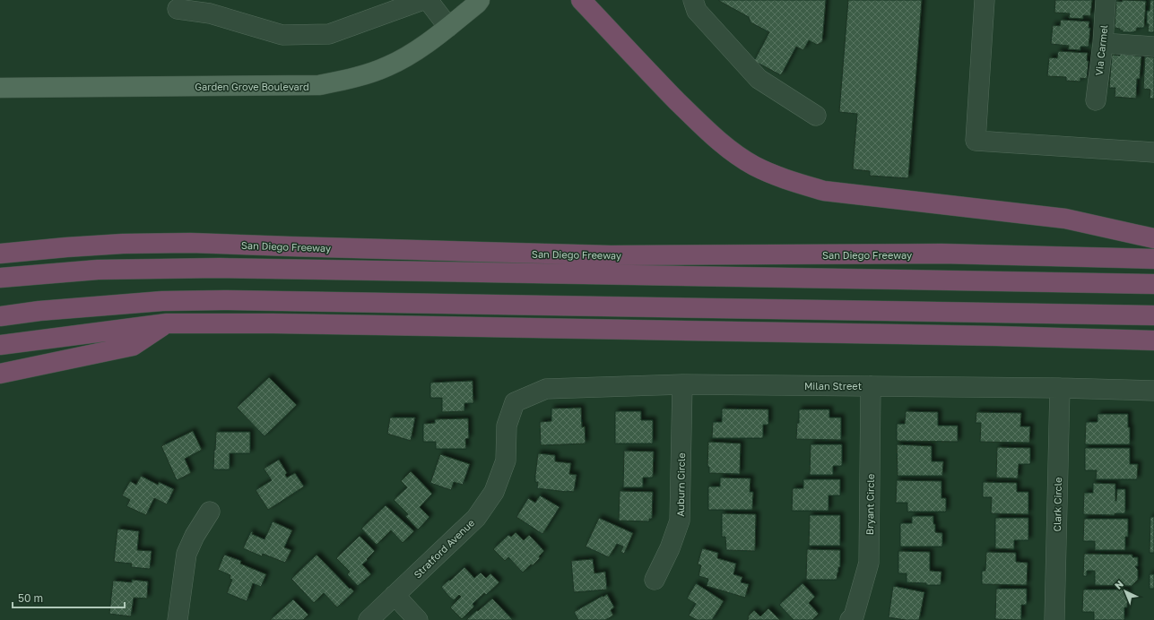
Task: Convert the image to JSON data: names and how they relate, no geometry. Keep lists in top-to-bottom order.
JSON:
{
  "streets": {
    "highway": ["San Diego Freeway"],
    "main road": ["Garden Grove Boulevard"],
    "street": [
      "Via Carmel",
      "Milan Street",
      "Auburn Circle",
      "Bryant Circle",
      "Clark Circle",
      "Stratford Avenue"
    ]
  },
  "crossings": [
    ["Milan Street", "Auburn Circle"],
    ["Milan Street", "Bryant Circle"],
    ["Milan Street", "Clark Circle"],
    ["Milan Street", "Stratford Avenue"]
  ],
  "scale_bar": "50 m",
  "north": "top left"
}
